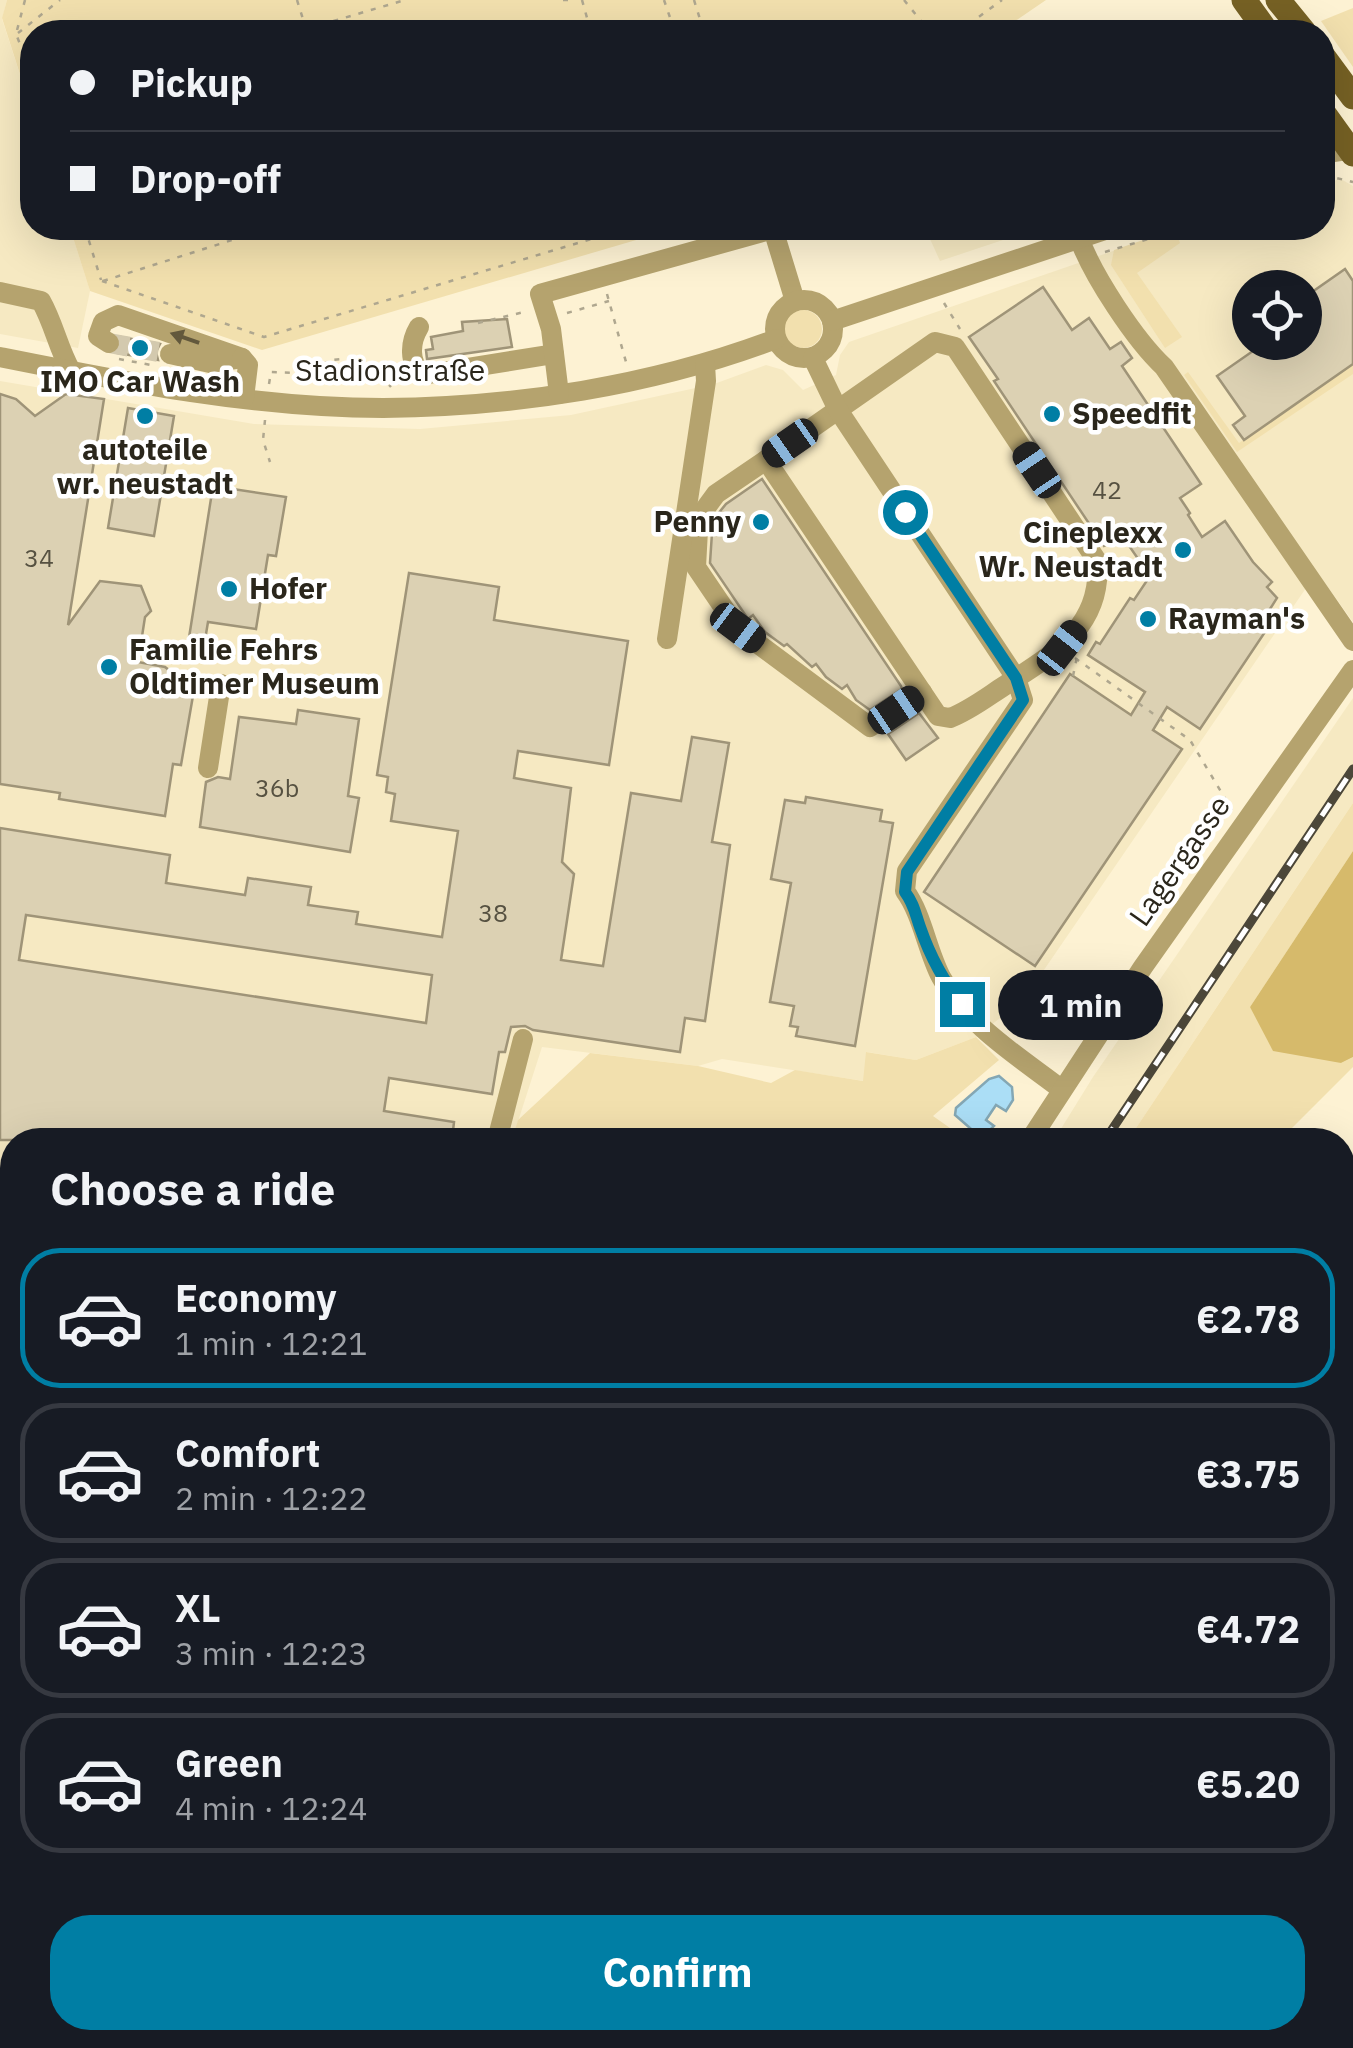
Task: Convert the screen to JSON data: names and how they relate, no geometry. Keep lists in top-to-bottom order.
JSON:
{
  "streets": {
    "street": ["Stadionstraße", "Lagergasse"]
  },
  "places": [
    "IMO Car Wash",
    "Speedfit",
    "autoteile wr. neustadt",
    "Penny",
    "Cineplexx Wr. Neustadt",
    "Hofer",
    "Rayman's",
    "Familie Fehrs Oldtimer Museum"
  ],
  "house_numbers": [
    "42",
    "34",
    "36b",
    "38"
  ],
  "page": {
    "banner": ["Pickup", "Drop-off"],
    "bubble": "1 min",
    "heading": "Choose a ride",
    "list": [
      {
        "name": "Economy",
        "note": "1 min · 12:21",
        "value": "€2.78"
      },
      {
        "name": "Comfort",
        "note": "2 min · 12:22",
        "value": "€3.75"
      },
      {
        "name": "XL",
        "note": "3 min · 12:23",
        "value": "€4.72"
      },
      {
        "name": "Green",
        "note": "4 min · 12:24",
        "value": "€5.20"
      }
    ],
    "buttons": "Confirm"
  }
}
